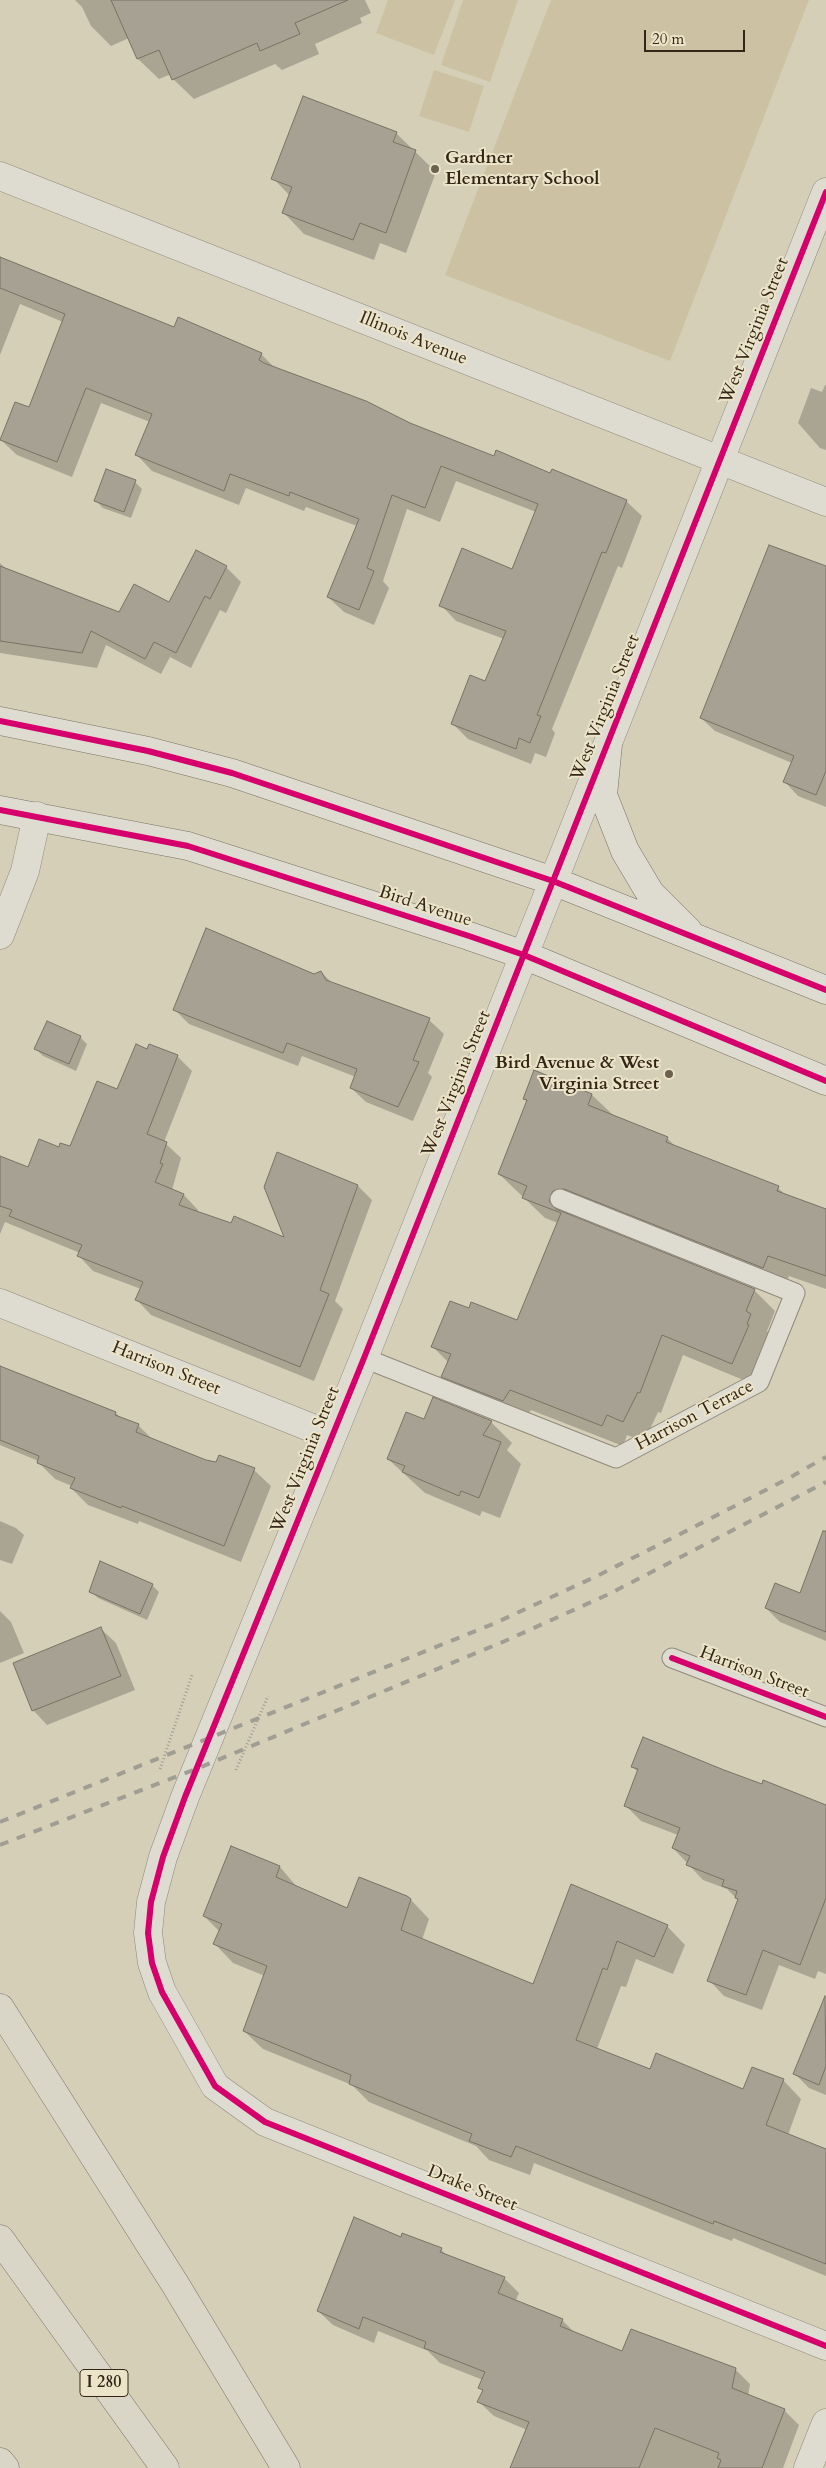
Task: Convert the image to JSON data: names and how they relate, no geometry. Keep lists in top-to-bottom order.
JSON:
{
  "streets": {
    "highway": ["I 280"],
    "street": [
      "West Virginia Street",
      "Illinois Avenue",
      "Bird Avenue",
      "Harrison Street",
      "Drake Street"
    ],
    "lane": ["Harrison Terrace"]
  },
  "crossings": [
    ["West Virginia Street", "Illinois Avenue"],
    ["West Virginia Street", "Bird Avenue"],
    ["West Virginia Street", "Harrison Street"],
    ["West Virginia Street", "Harrison Terrace"],
    ["West Virginia Street", "Drake Street"]
  ],
  "places": ["Gardner Elementary School", "Bird Avenue & West Virginia Street"],
  "scale_bar": "20 m"
}
